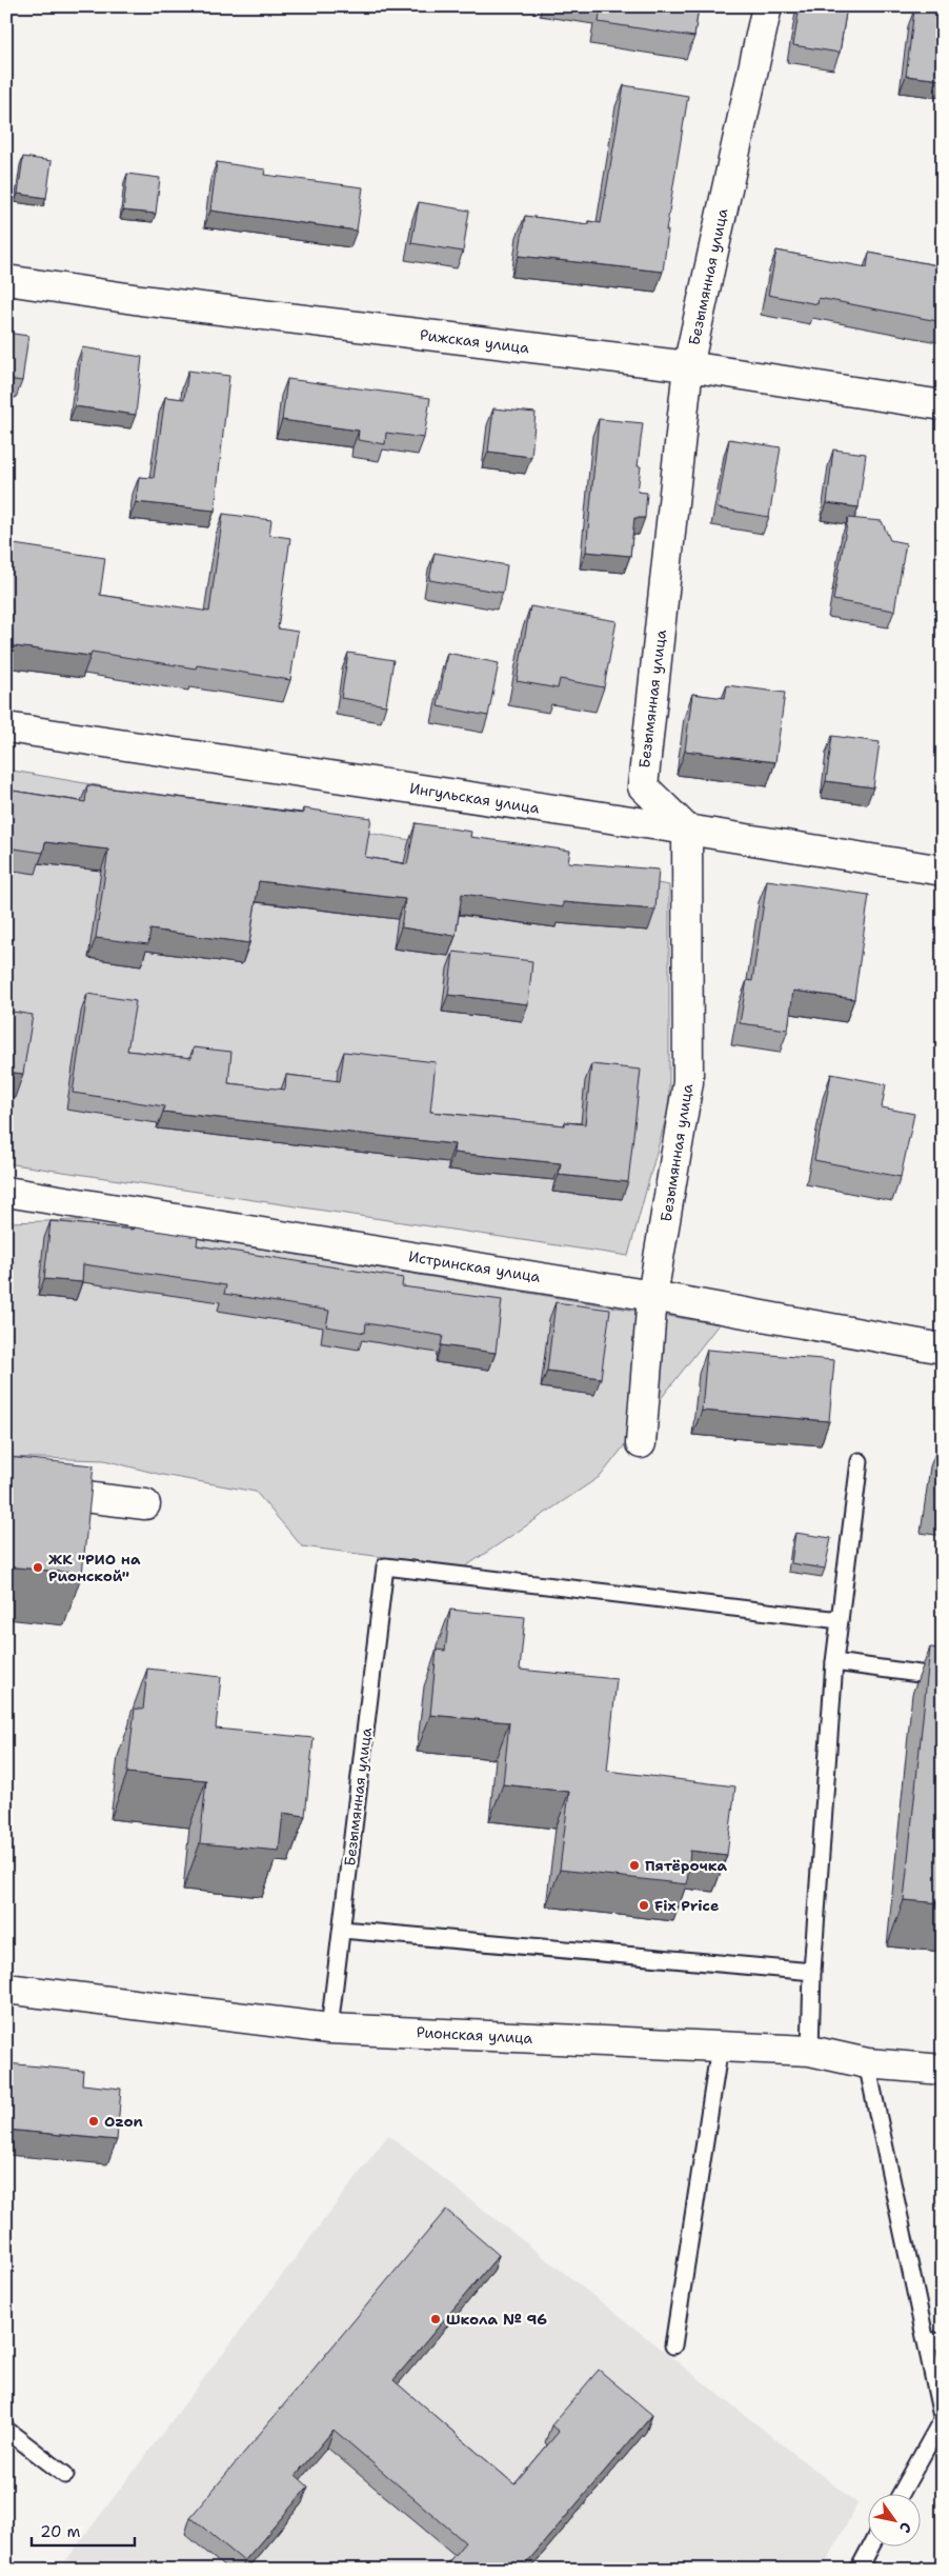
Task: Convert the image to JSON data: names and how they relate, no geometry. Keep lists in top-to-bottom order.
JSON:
{
  "streets": {
    "street": [
      "Безымянная улица",
      "Рижская улица",
      "Ингульская улица",
      "Истринская улица",
      "Рионская улица"
    ]
  },
  "crossings": [
    ["Безымянная улица", "Рижская улица"],
    ["Безымянная улица", "Ингульская улица"],
    ["Безымянная улица", "Истринская улица"],
    ["Безымянная улица", "Рионская улица"]
  ],
  "places": [
    "ЖК \"РИО на Рионской\"",
    "Пятёрочка",
    "Fix Price",
    "Ozon",
    "Школа № 96"
  ],
  "scale_bar": "20 m",
  "north": "bottom right"
}
